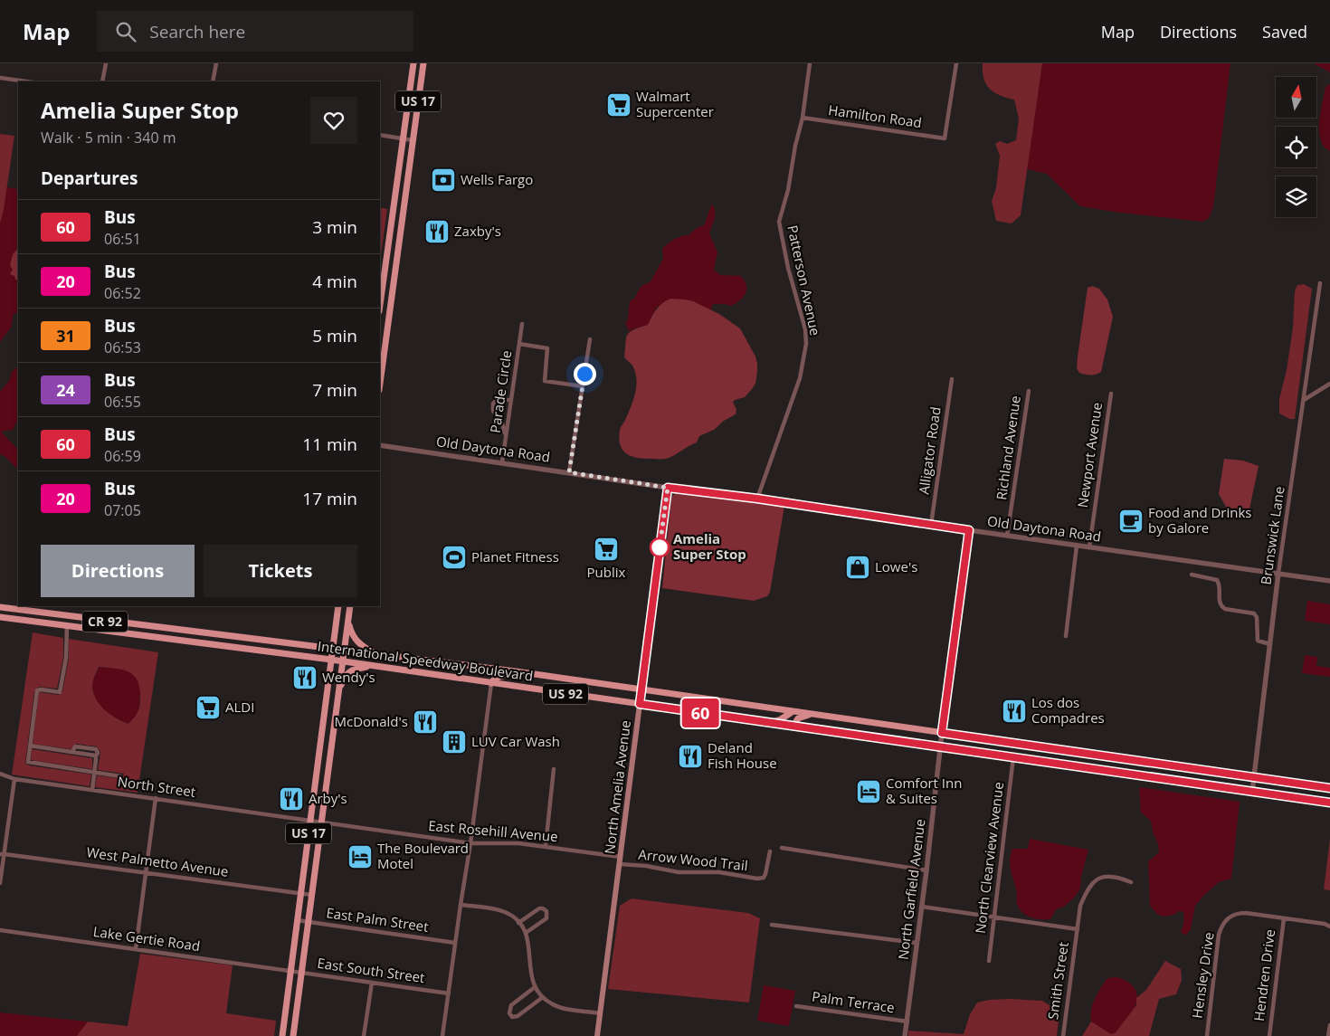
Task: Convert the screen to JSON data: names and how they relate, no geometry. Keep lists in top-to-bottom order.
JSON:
{
  "streets": {
    "main road": [
      "US 17",
      "CR 92",
      "International Speedway Boulevard",
      "US 92",
      "North Amelia Avenue"
    ],
    "street": [
      "Hamilton Road",
      "Patterson Avenue",
      "Parade Circle",
      "Richland Avenue",
      "Old Daytona Road",
      "Alligator Road",
      "Newport Avenue",
      "Brunswick Lane",
      "North Street",
      "East Rosehill Avenue",
      "North Clearview Avenue",
      "Arrow Wood Trail",
      "West Palmetto Avenue",
      "North Garfield Avenue",
      "East Palm Street",
      "Lake Gertie Road",
      "East South Street",
      "Hensley Drive",
      "Hendren Drive",
      "Smith Street",
      "Palm Terrace"
    ]
  },
  "crossings": [
    ["US 17", "International Speedway Boulevard"],
    ["US 17", "US 92"],
    ["US 17", "North Street"],
    ["US 17", "East Rosehill Avenue"],
    ["US 17", "West Palmetto Avenue"],
    ["US 17", "East Palm Street"],
    ["US 17", "Lake Gertie Road"],
    ["US 17", "East South Street"],
    ["Hamilton Road", "Patterson Avenue"],
    ["Patterson Avenue", "Old Daytona Road"],
    ["Parade Circle", "Old Daytona Road"],
    ["Richland Avenue", "Old Daytona Road"],
    ["Old Daytona Road", "Alligator Road"],
    ["Old Daytona Road", "Newport Avenue"],
    ["Old Daytona Road", "Brunswick Lane"],
    ["Old Daytona Road", "North Amelia Avenue"],
    ["Old Daytona Road", "North Garfield Avenue"],
    ["Brunswick Lane", "International Speedway Boulevard"],
    ["International Speedway Boulevard", "US 92"],
    ["International Speedway Boulevard", "North Amelia Avenue"],
    ["International Speedway Boulevard", "North Clearview Avenue"],
    ["International Speedway Boulevard", "North Garfield Avenue"],
    ["North Street", "East Rosehill Avenue"],
    ["North Amelia Avenue", "East Rosehill Avenue"],
    ["North Amelia Avenue", "Arrow Wood Trail"],
    ["North Garfield Avenue", "Palm Terrace"],
    ["Lake Gertie Road", "East South Street"],
    ["Hensley Drive", "Hendren Drive"]
  ],
  "places": {
    "supermarket": ["Walmart Supercenter", "Publix", "ALDI"],
    "bank": ["Wells Fargo"],
    "restaurant": [
      "Zaxby's",
      "Wendy's",
      "Los dos Compadres",
      "McDonald's",
      "Deland Fish House",
      "Arby's"
    ],
    "cafe": ["Food and Drinks by Galore"],
    "other": ["Amelia Super Stop"],
    "sports": ["Planet Fitness"],
    "shop": ["Lowe's"],
    "building": ["LUV Car Wash"],
    "hotel": ["Comfort Inn & Suites", "The Boulevard Motel"]
  },
  "lines": ["bus line 60"],
  "north": "top",
  "page": {
    "header": "Map",
    "search": "Search here",
    "nav": ["Map", "Directions", "Saved"],
    "on_map": "60",
    "heading": [
      ["Amelia Super Stop", "Walk · 5 min · 340 m"],
      "Departures"
    ],
    "list": [
      {
        "mark": "60",
        "name": "Bus",
        "note": "06:51",
        "value": "3 min"
      },
      {
        "mark": "20",
        "name": "Bus",
        "note": "06:52",
        "value": "4 min"
      },
      {
        "mark": "31",
        "name": "Bus",
        "note": "06:53",
        "value": "5 min"
      },
      {
        "mark": "24",
        "name": "Bus",
        "note": "06:55",
        "value": "7 min"
      },
      {
        "mark": "60",
        "name": "Bus",
        "note": "06:59",
        "value": "11 min"
      },
      {
        "mark": "20",
        "name": "Bus",
        "note": "07:05",
        "value": "17 min"
      }
    ],
    "buttons": ["Directions", "Tickets"]
  }
}
